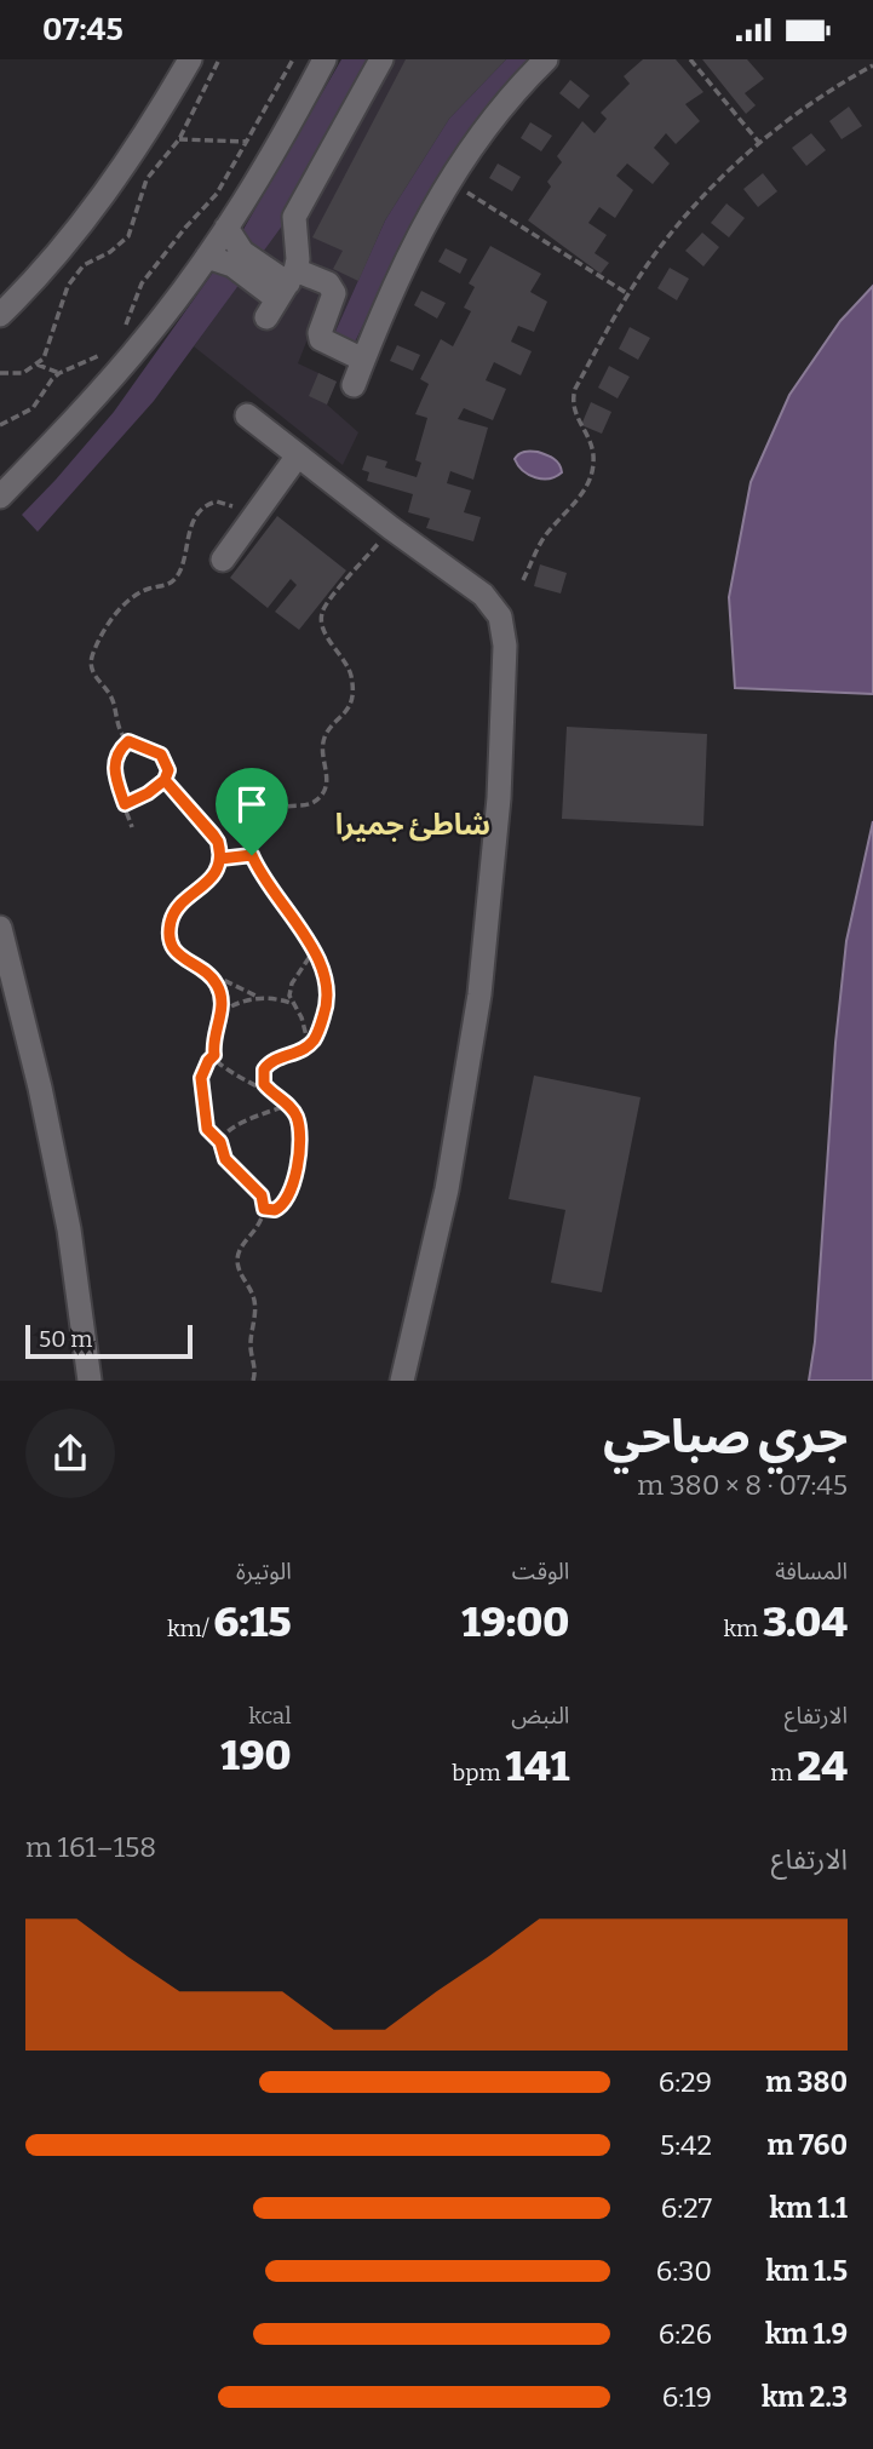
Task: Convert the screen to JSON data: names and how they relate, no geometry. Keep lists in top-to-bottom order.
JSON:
{
  "districts": ["شاطئ جميرا"],
  "scale_bar": "50 m",
  "page": {
    "status": "07:45",
    "scale": "50 m",
    "heading": ["جري صباحي", "07:45 · 8 × 380 m"],
    "stats": [
      ["المسافة", "3.04 km"],
      ["الوقت", "19:00"],
      ["الوتيرة", "6:15 /km"],
      ["الارتفاع", "24 m"],
      ["النبض", "141 bpm"],
      ["kcal", "190"]
    ],
    "chart": ["الارتفاع", "158–161 m"],
    "list": [
      {
        "name": "380 m",
        "note": "6:29"
      },
      {
        "name": "760 m",
        "note": "5:42"
      },
      {
        "name": "1.1 km",
        "note": "6:27"
      },
      {
        "name": "1.5 km",
        "note": "6:30"
      },
      {
        "name": "1.9 km",
        "note": "6:26"
      },
      {
        "name": "2.3 km",
        "note": "6:19"
      }
    ]
  }
}
